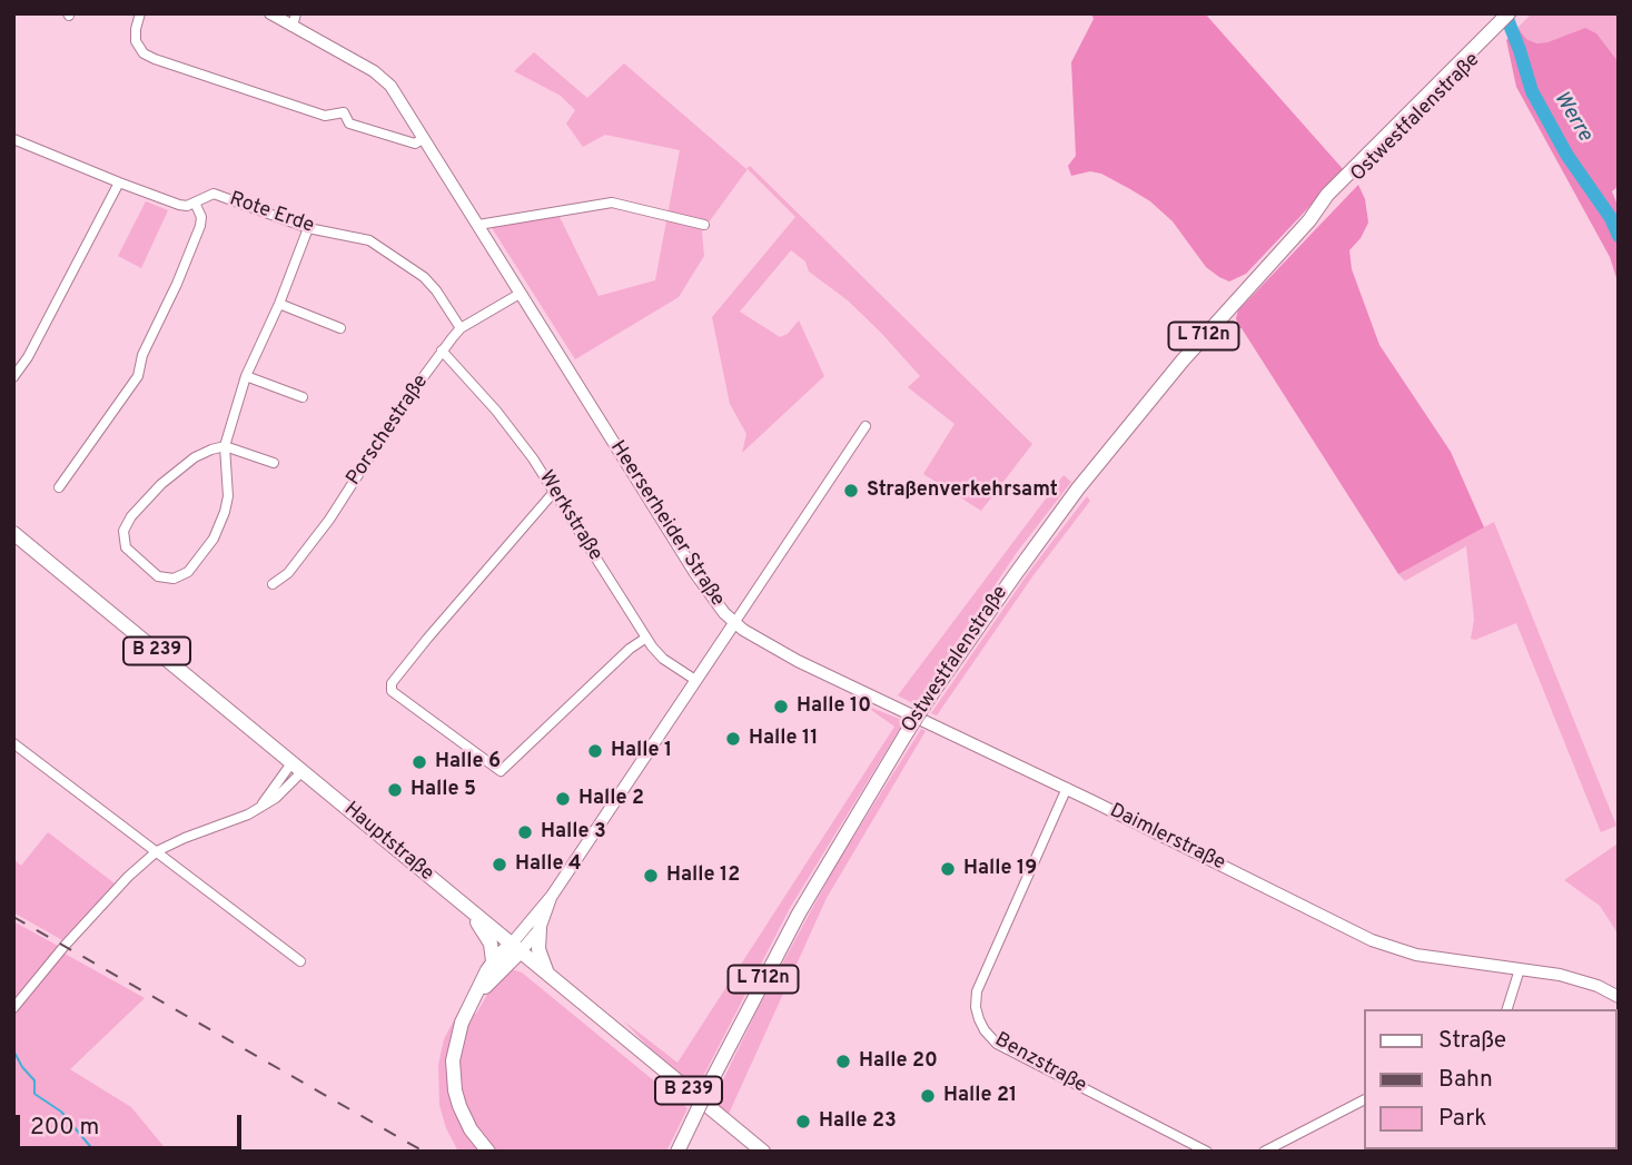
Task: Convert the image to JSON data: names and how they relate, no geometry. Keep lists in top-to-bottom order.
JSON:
{
  "streets": {
    "main road": [
      "Ostwestfalenstraße",
      "L 712n",
      "B 239",
      "Hauptstraße"
    ],
    "street": [
      "Rote Erde",
      "Porschestraße",
      "Werkstraße",
      "Heerserheider Straße",
      "Daimlerstraße",
      "Benzstraße"
    ]
  },
  "crossings": [
    ["Rote Erde", "Porschestraße"],
    ["Porschestraße", "Werkstraße"],
    ["Porschestraße", "Heerserheider Straße"],
    ["Werkstraße", "Heerserheider Straße"],
    ["Heerserheider Straße", "Daimlerstraße"],
    ["Heerserheider Straße", "Hauptstraße"],
    ["Daimlerstraße", "Benzstraße"]
  ],
  "water": ["Werre"],
  "places": [
    "Straßenverkehrsamt",
    "Halle 10",
    "Halle 11",
    "Halle 1",
    "Halle 6",
    "Halle 5",
    "Halle 2",
    "Halle 3",
    "Halle 4",
    "Halle 19",
    "Halle 12",
    "Halle 20",
    "Halle 21",
    "Halle 23"
  ],
  "legend": ["Straße", "Bahn", "Park"],
  "scale_bar": "200 m"
}
